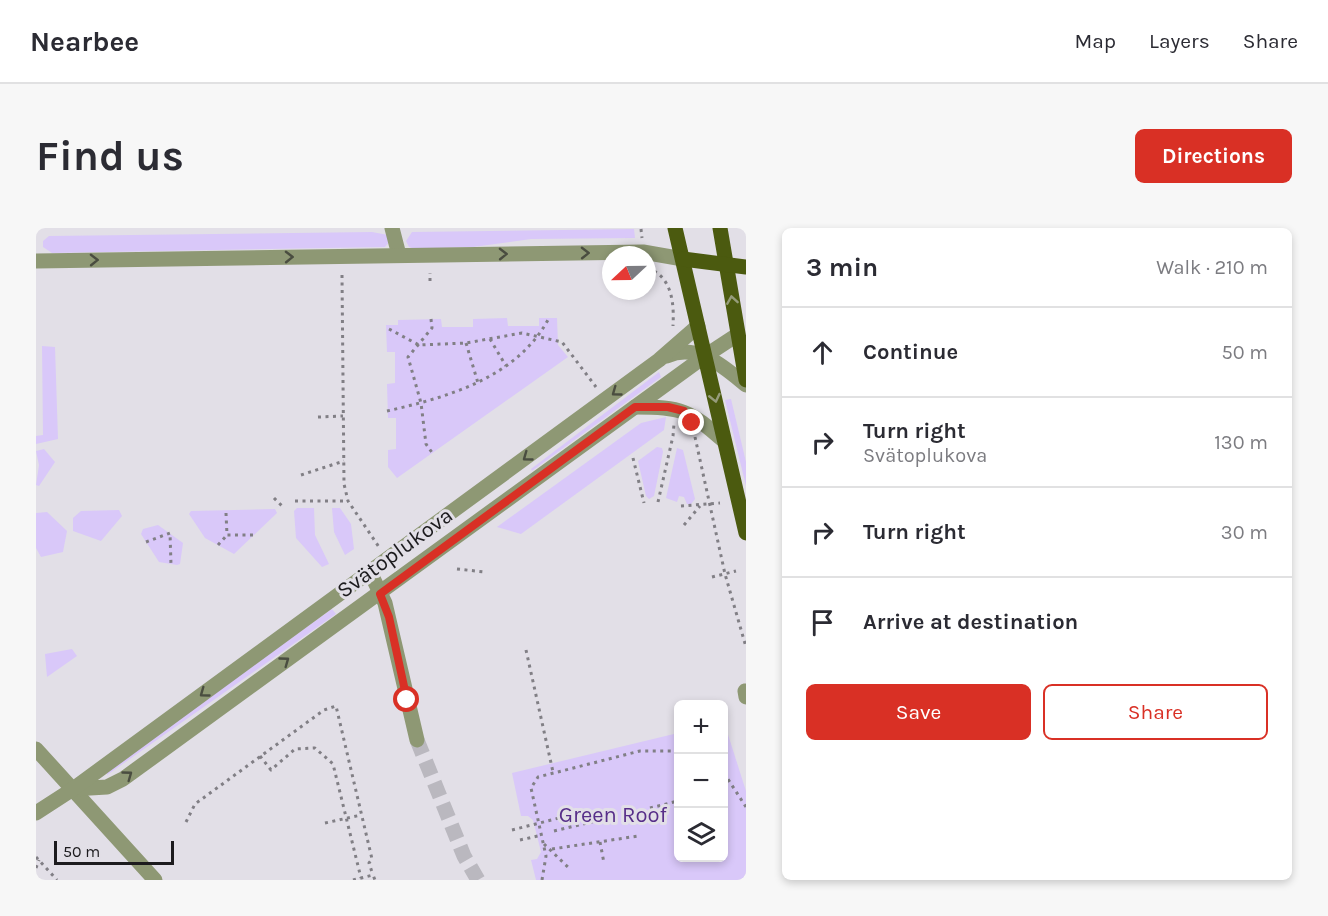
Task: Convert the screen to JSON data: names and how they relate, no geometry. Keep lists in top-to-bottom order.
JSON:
{
  "streets": {
    "street": ["Svätoplukova"]
  },
  "parks": ["Green Roof"],
  "scale_bar": "50 m",
  "north": "left",
  "page": {
    "header": "Nearbee",
    "nav": ["Map", "Layers", "Share"],
    "buttons": [
      "Directions",
      ["Save", "Share"]
    ],
    "title": "Find us",
    "heading": ["3 min", "Walk · 210 m"],
    "list": [
      ["Continue", "50 m"],
      ["Turn right", "Svätoplukova", "130 m"],
      ["Turn right", "30 m"],
      "Arrive at destination"
    ],
    "map_buttons": ["+", "−"],
    "scale": "50 m"
  }
}
